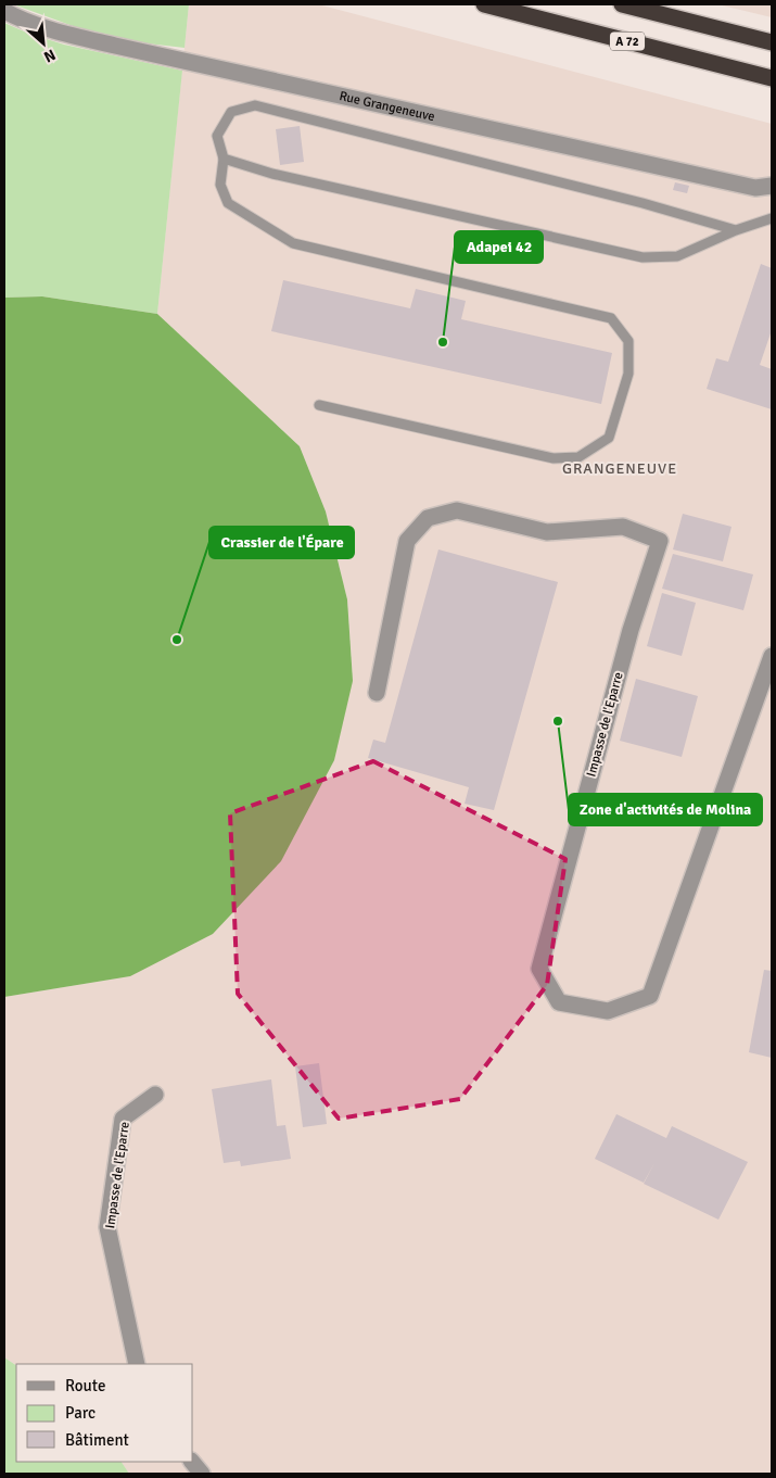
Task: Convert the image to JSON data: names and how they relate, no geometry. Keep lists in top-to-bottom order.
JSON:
{
  "streets": {
    "highway": ["A 72"],
    "street": ["Rue Grangeneuve", "Impasse de l'Eparre"]
  },
  "districts": ["GRANGENEUVE"],
  "places": ["Adapei 42", "Crassier de l'Épare", "Zone d'activités de Molina"],
  "legend": ["Route", "Parc", "Bâtiment"],
  "north": "bottom right"
}
